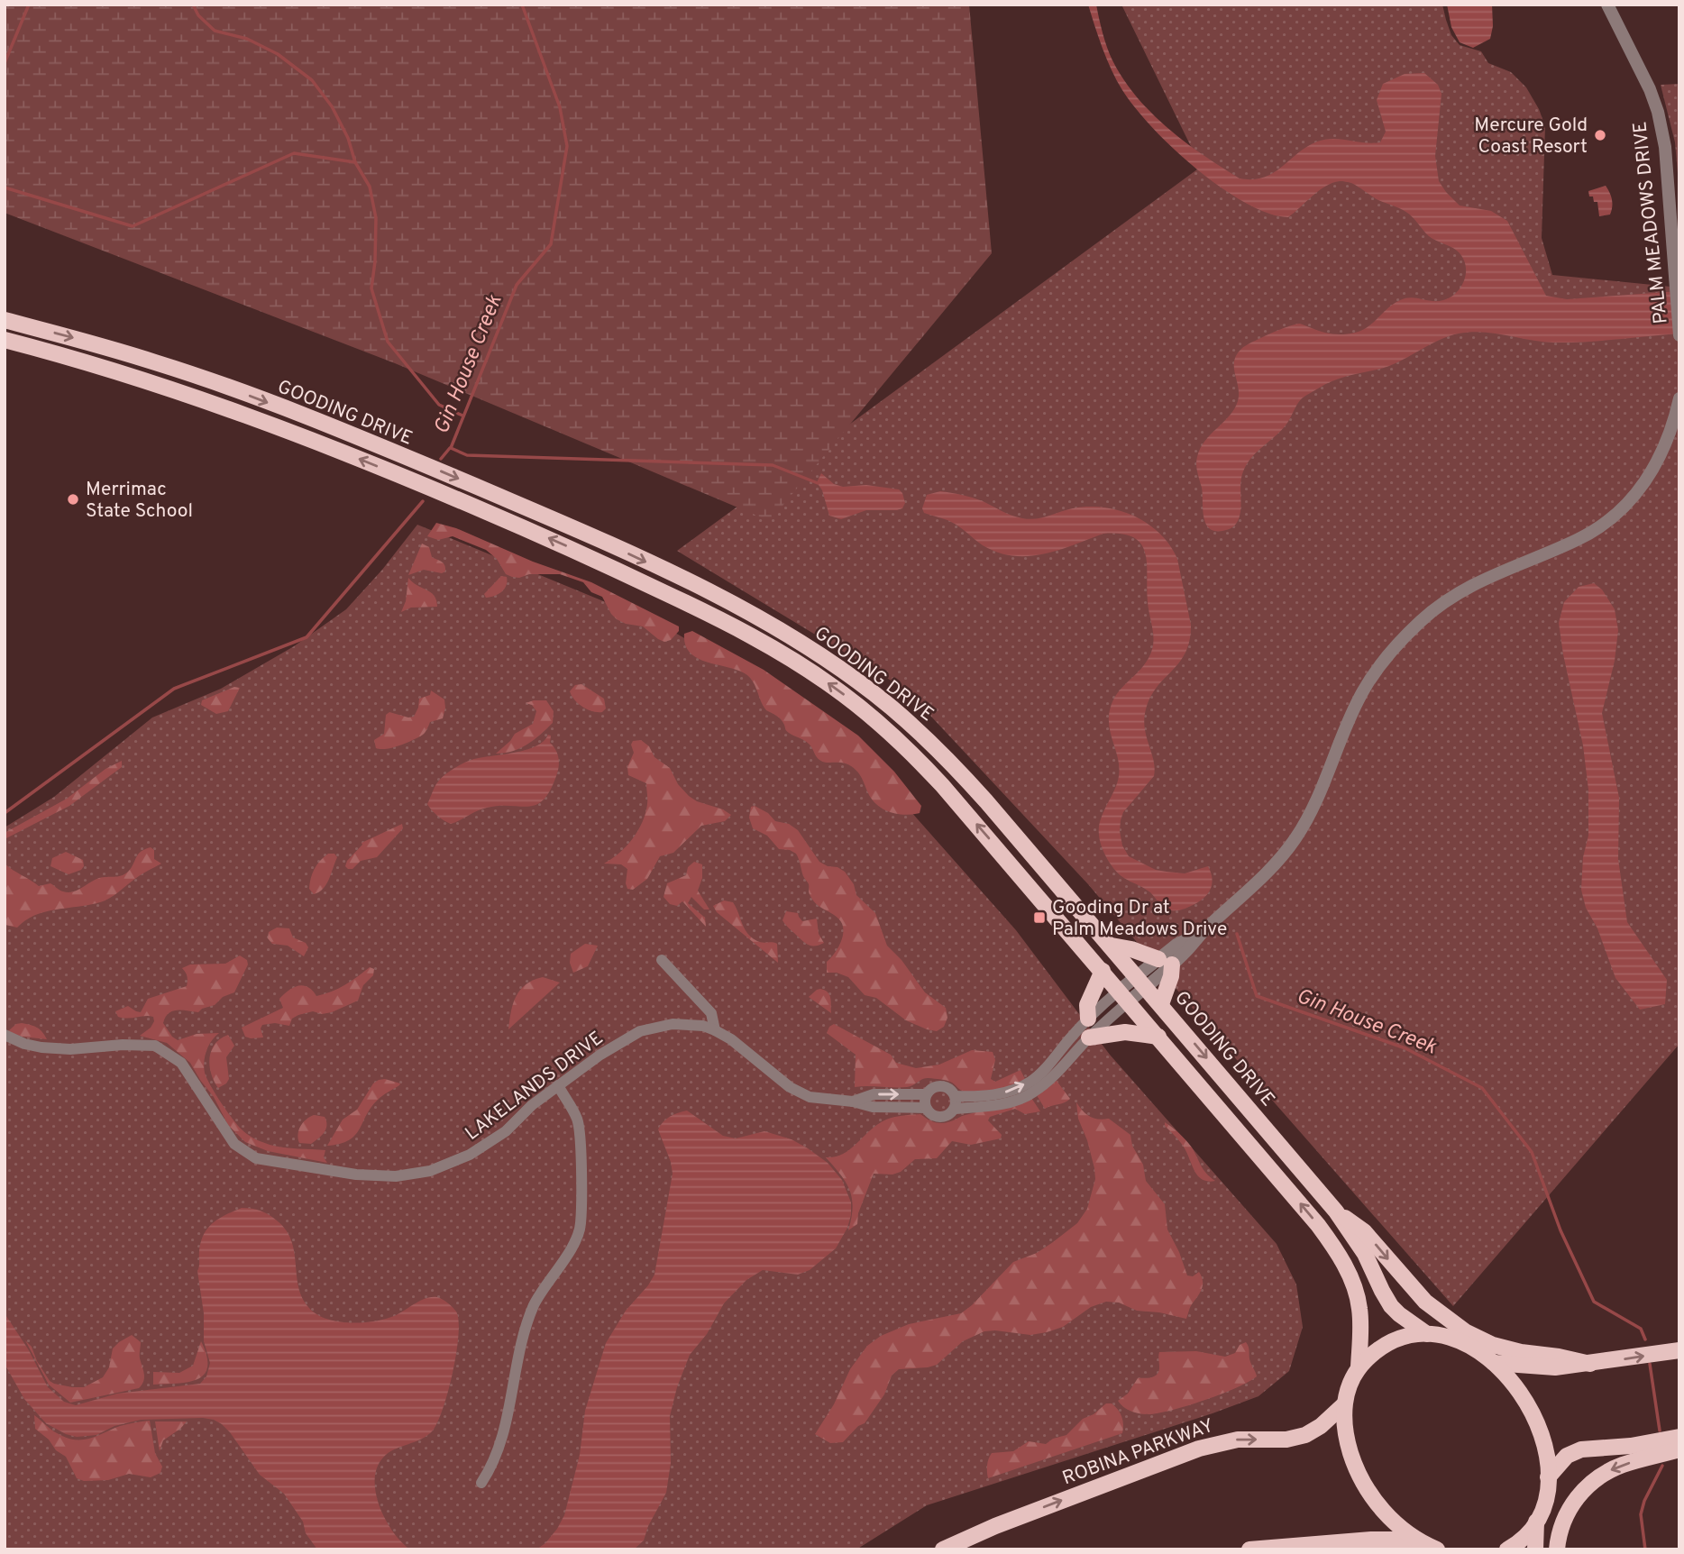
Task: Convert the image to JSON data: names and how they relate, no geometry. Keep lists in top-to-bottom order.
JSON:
{
  "streets": {
    "main road": ["GOODING DRIVE", "ROBINA PARKWAY"],
    "street": ["PALM MEADOWS DRIVE", "LAKELANDS DRIVE"]
  },
  "water": ["Gin House Creek"],
  "places": {
    "other": ["Mercure Gold Coast Resort", "Merrimac State School"],
    "transit": ["Gooding Dr at Palm Meadows Drive"]
  }
}
